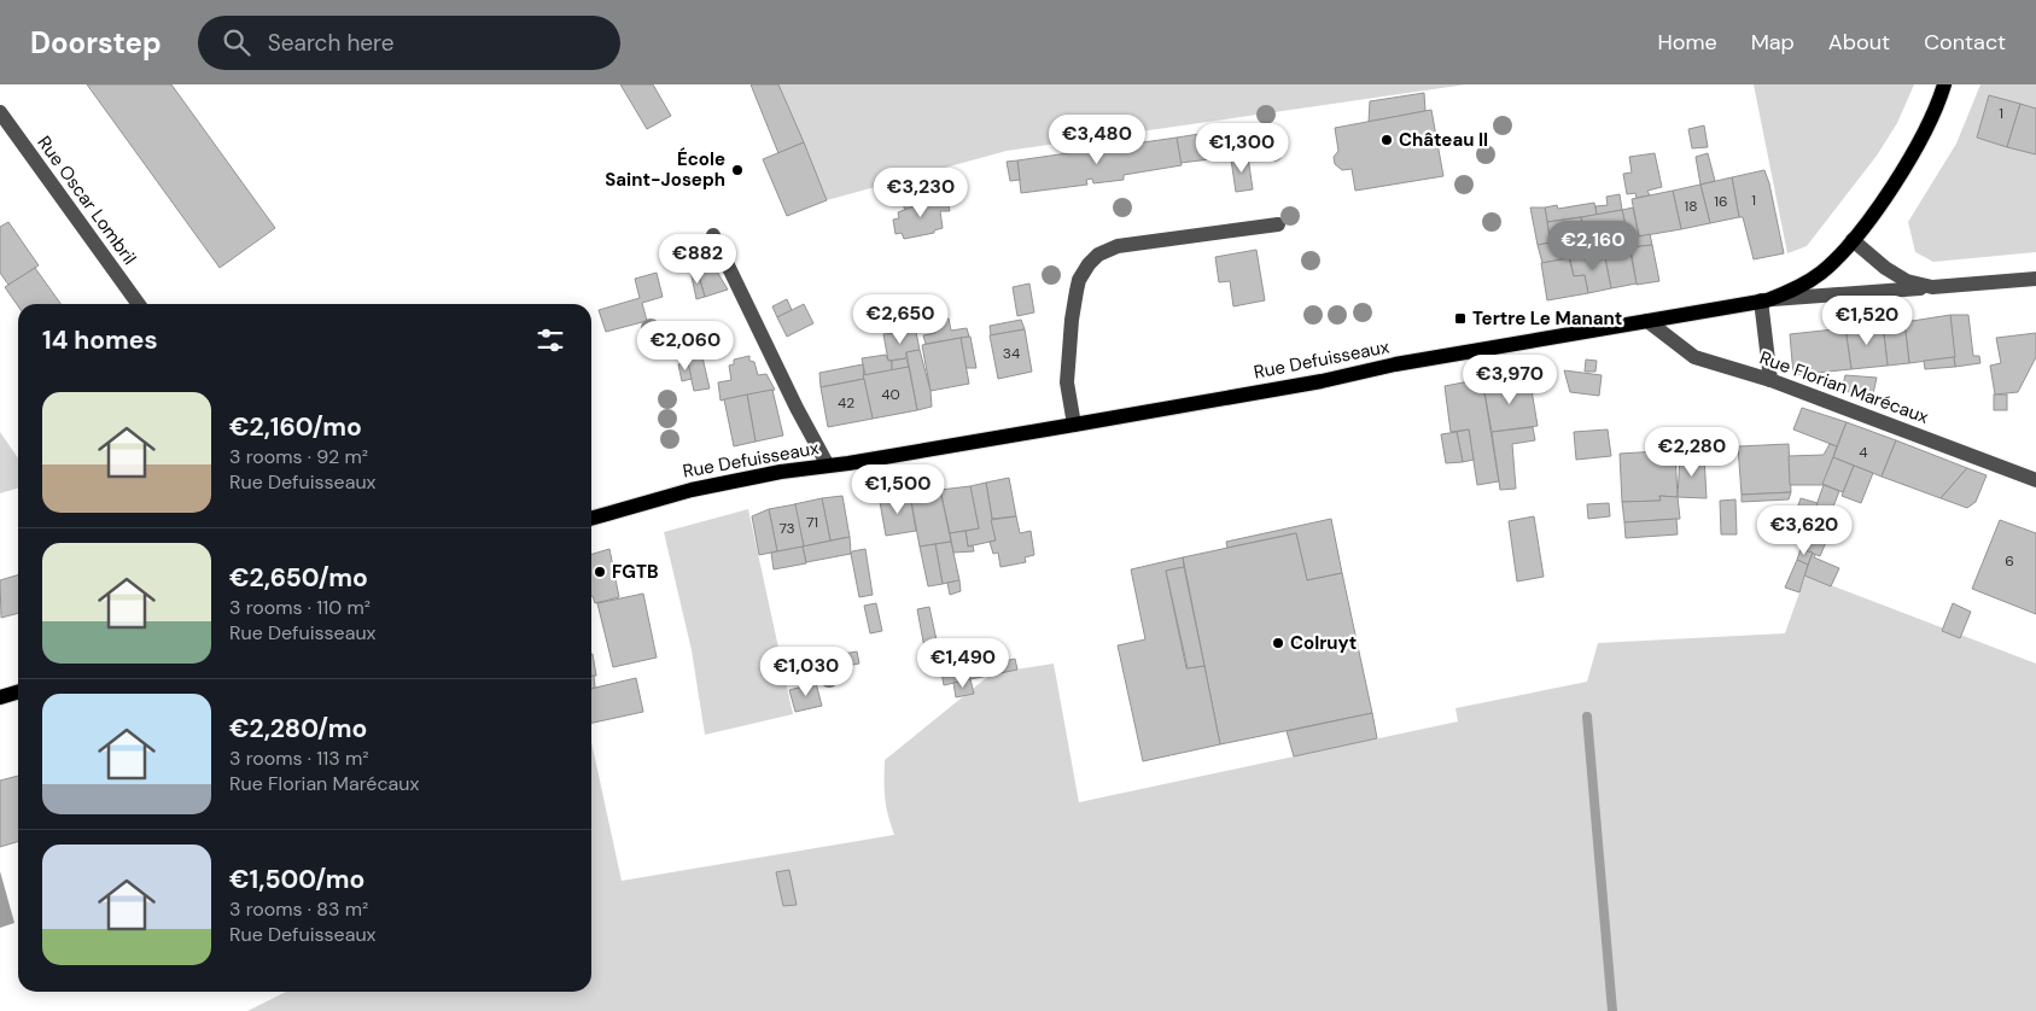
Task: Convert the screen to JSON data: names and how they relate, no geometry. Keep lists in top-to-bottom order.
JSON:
{
  "streets": {
    "main road": ["Rue Defuisseaux"],
    "street": ["Rue Oscar Lombril", "Rue Florian Marécaux"]
  },
  "crossings": [
    ["Rue Defuisseaux", "Rue Florian Marécaux"]
  ],
  "places": {
    "other": [
      "Château II",
      "École Saint-Joseph",
      "FGTB",
      "Colruyt"
    ],
    "transit": ["Tertre Le Manant"]
  },
  "house_numbers": [
    "1",
    "1",
    "16",
    "18",
    "34",
    "40",
    "42",
    "4",
    "71",
    "73",
    "6"
  ],
  "page": {
    "header": "Doorstep",
    "search": "Search here",
    "nav": [
      "Home",
      "Map",
      "About",
      "Contact"
    ],
    "price": [
      "€3,480",
      "€1,300",
      "€3,230",
      "€2,160",
      "€882",
      "€2,650",
      "€1,520",
      "€2,060",
      "€3,970",
      "€2,280",
      "€1,500",
      "€3,620",
      "€1,490",
      "€1,030"
    ],
    "heading": "14 homes",
    "list": [
      {
        "name": "€2,160/mo",
        "note": "3 rooms · 92 m² · Rue Defuisseaux"
      },
      {
        "name": "€2,650/mo",
        "note": "3 rooms · 110 m² · Rue Defuisseaux"
      },
      {
        "name": "€2,280/mo",
        "note": "3 rooms · 113 m² · Rue Florian Marécaux"
      },
      {
        "name": "€1,500/mo",
        "note": "3 rooms · 83 m² · Rue Defuisseaux"
      }
    ]
  }
}
